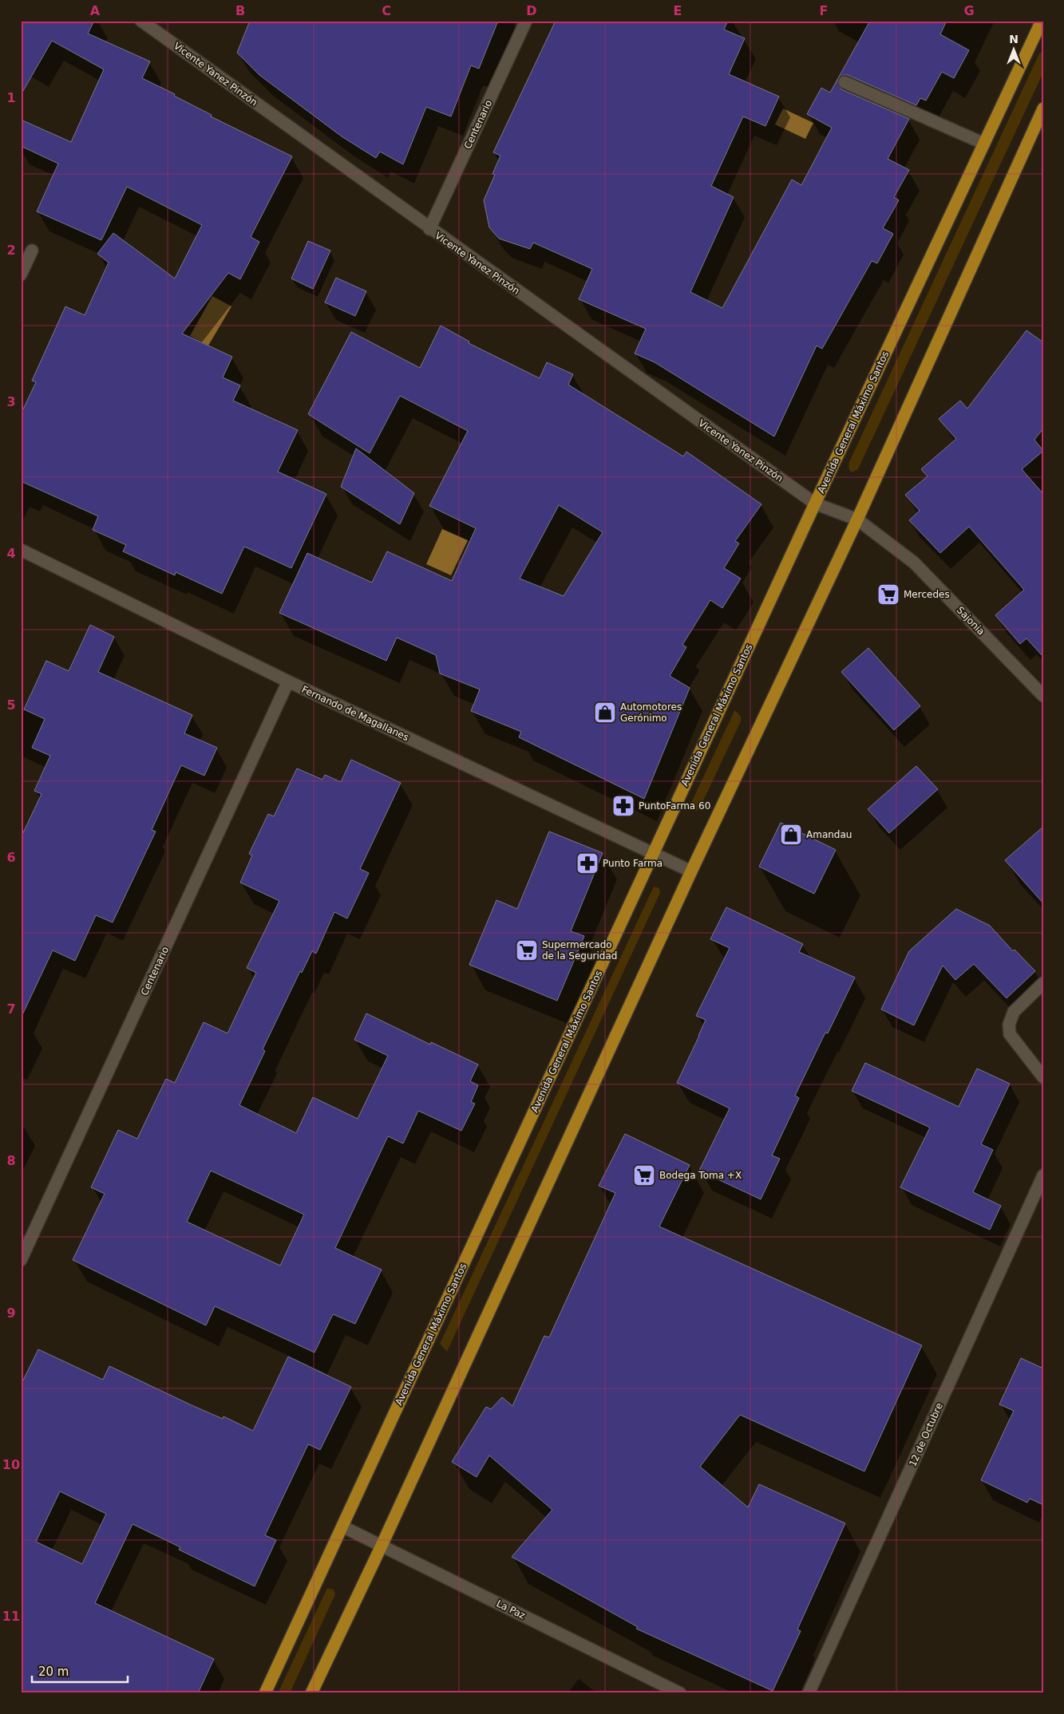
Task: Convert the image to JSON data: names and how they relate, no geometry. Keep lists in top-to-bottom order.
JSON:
{
  "streets": {
    "main road": ["Avenida General Máximo Santos"],
    "street": [
      "Vicente Yanez Pinzón",
      "Centenario",
      "Sajonia",
      "Fernando de Magallanes",
      "12 de Octubre",
      "La Paz"
    ]
  },
  "crossings": [
    ["Vicente Yanez Pinzón", "Centenario"],
    ["Vicente Yanez Pinzón", "Avenida General Máximo Santos"],
    ["Vicente Yanez Pinzón", "Sajonia"],
    ["Centenario", "Fernando de Magallanes"],
    ["Avenida General Máximo Santos", "Fernando de Magallanes"],
    ["Avenida General Máximo Santos", "La Paz"]
  ],
  "places": {
    "supermarket": ["Mercedes", "Supermercado de la Seguridad", "Bodega Toma +X"],
    "shop": ["Automotores Gerónimo", "Amandau"],
    "pharmacy": ["PuntoFarma 60", "Punto Farma"]
  },
  "scale_bar": "20 m",
  "north": "top",
  "grid": {
    "columns": [
      "A",
      "B",
      "C",
      "D",
      "E",
      "F",
      "G"
    ],
    "rows": [
      "1",
      "2",
      "3",
      "4",
      "5",
      "6",
      "7",
      "8",
      "9",
      "10",
      "11"
    ]
  }
}
